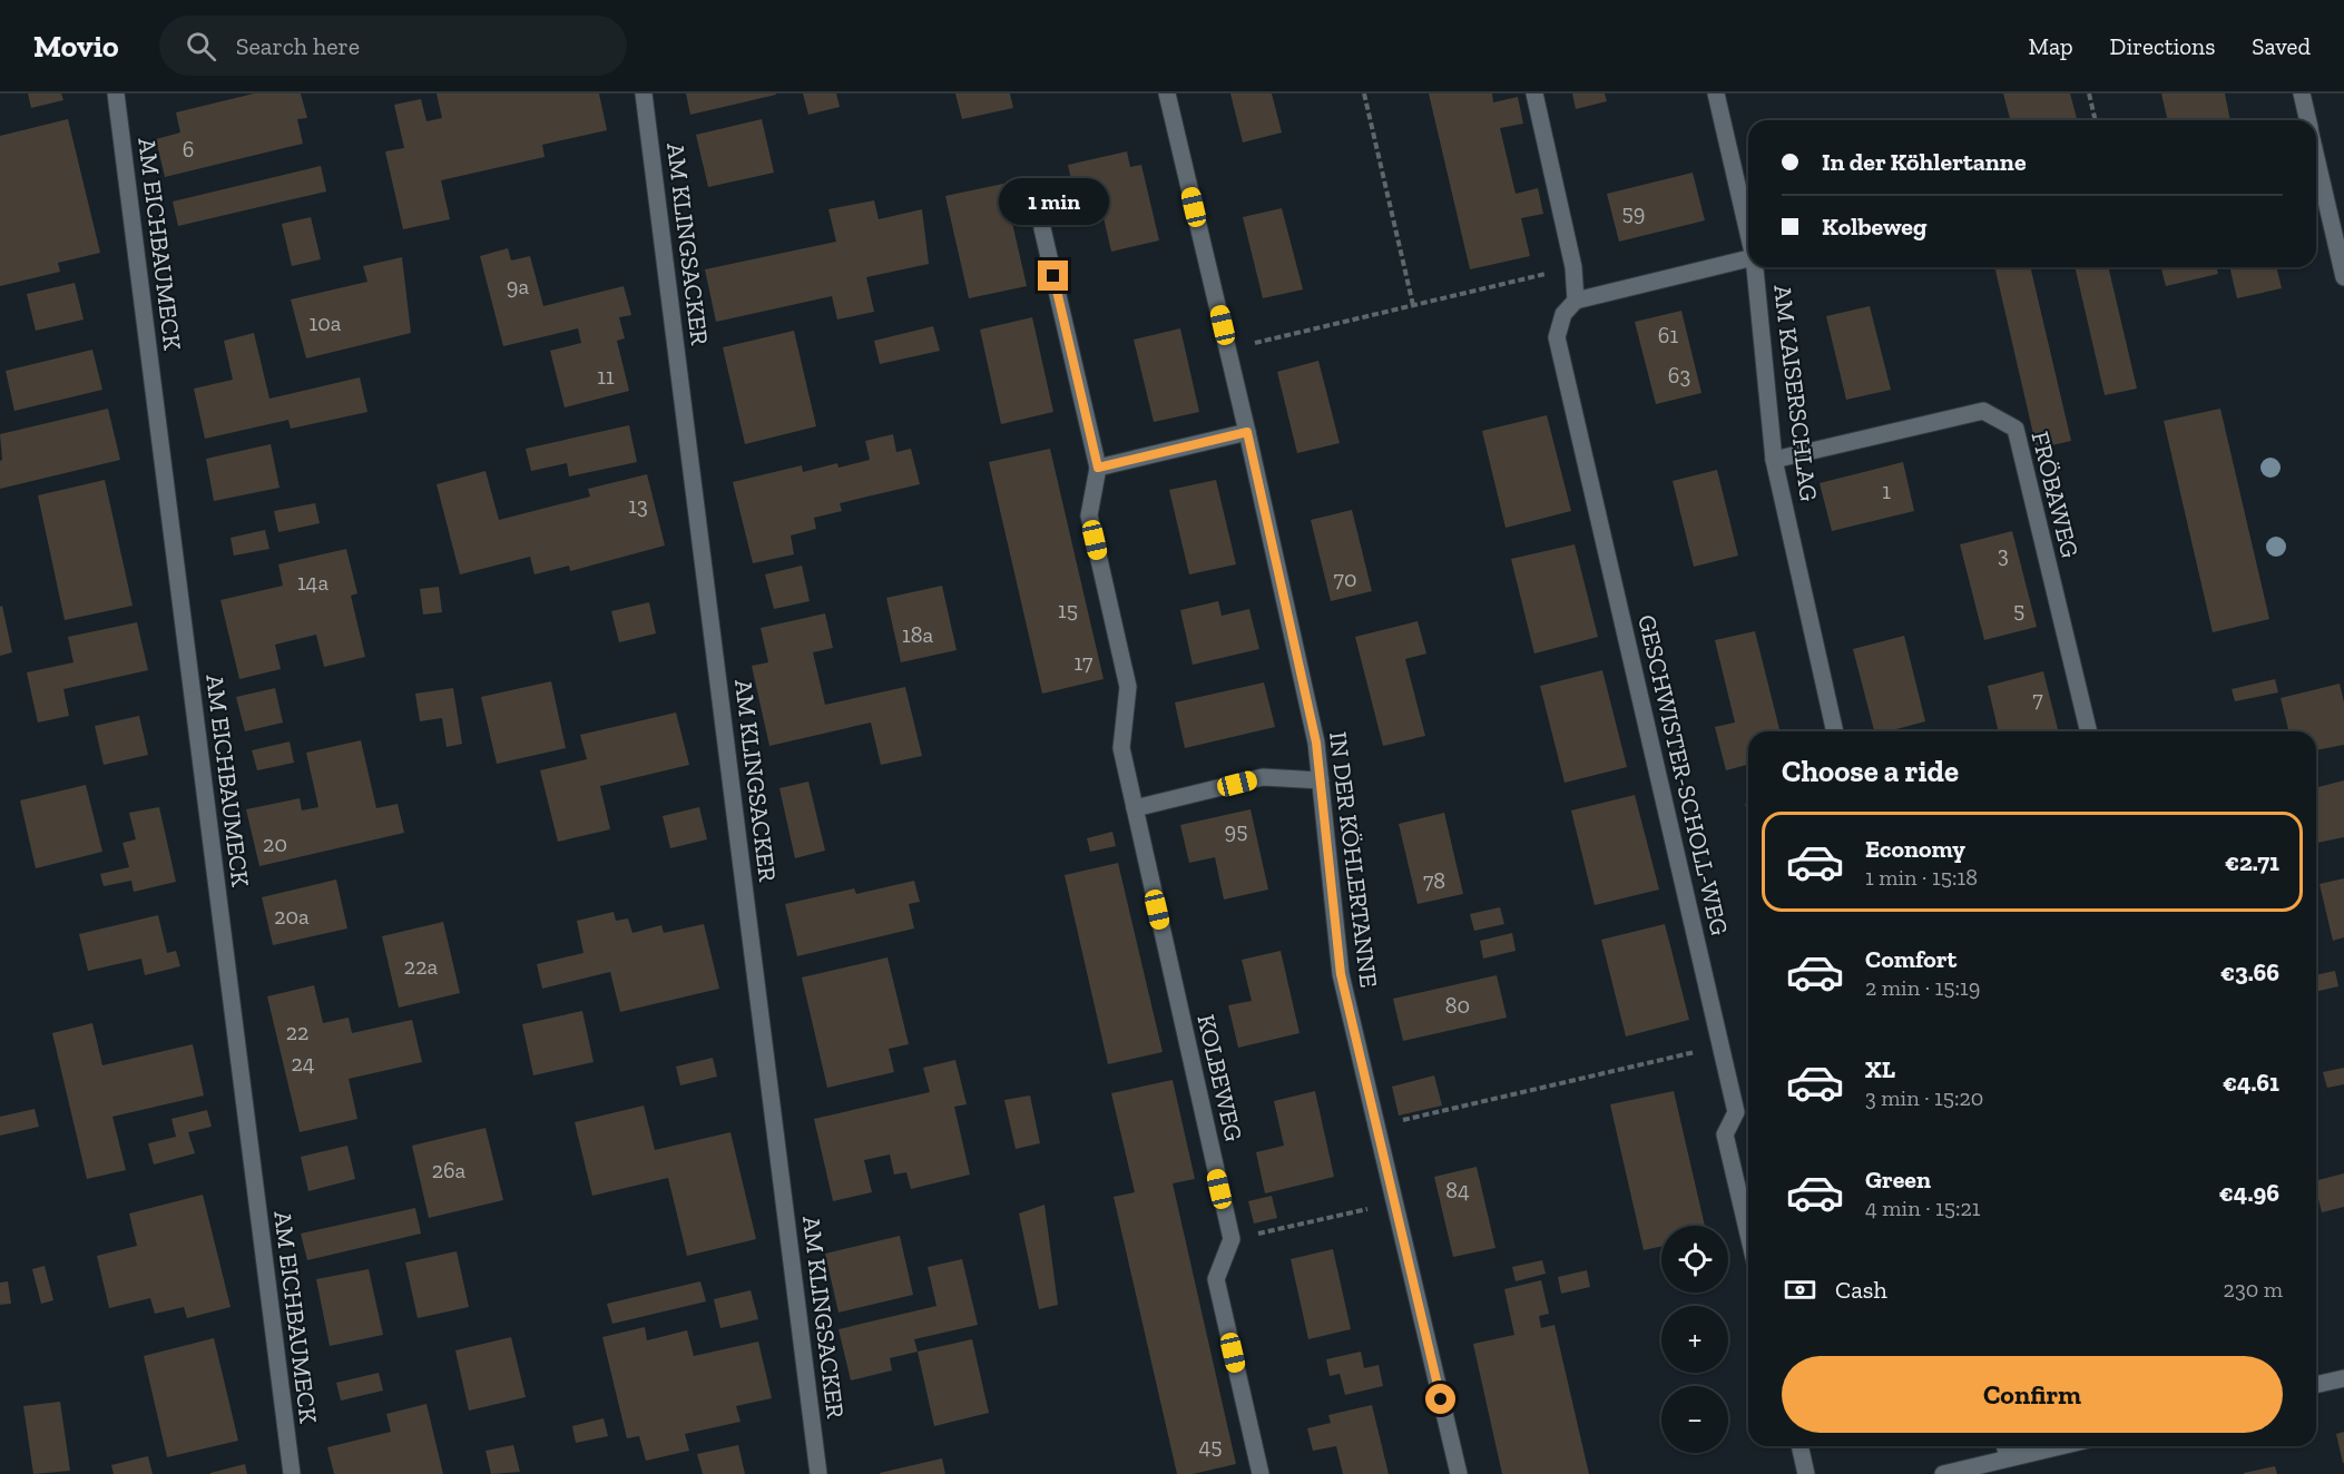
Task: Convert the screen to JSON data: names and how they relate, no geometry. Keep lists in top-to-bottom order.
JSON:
{
  "streets": {
    "street": [
      "AM EICHBAUMECK",
      "AM KLINGSACKER",
      "AM KAISERSCHLAG",
      "FRÖBAWEG",
      "GESCHWISTER-SCHOLL-WEG",
      "IN DER KÖHLERTANNE",
      "KOLBEWEG"
    ]
  },
  "crossings": [
    ["AM KAISERSCHLAG", "FRÖBAWEG"]
  ],
  "house_numbers": [
    "6",
    "59",
    "9a",
    "10a",
    "61",
    "63",
    "11",
    "1",
    "13",
    "3",
    "70",
    "14a",
    "15",
    "5",
    "18a",
    "17",
    "7",
    "95",
    "20",
    "78",
    "20a",
    "22a",
    "80",
    "22",
    "24",
    "26a",
    "84",
    "45"
  ],
  "page": {
    "header": "Movio",
    "search": "Search here",
    "nav": ["Map", "Directions", "Saved"],
    "banner": ["In der Köhlertanne", "Kolbeweg"],
    "bubble": "1 min",
    "heading": "Choose a ride",
    "list": [
      {
        "name": "Economy",
        "note": "1 min · 15:18",
        "value": "€2.71"
      },
      {
        "name": "Comfort",
        "note": "2 min · 15:19",
        "value": "€3.66"
      },
      {
        "name": "XL",
        "note": "3 min · 15:20",
        "value": "€4.61"
      },
      {
        "name": "Green",
        "note": "4 min · 15:21",
        "value": "€4.96"
      }
    ],
    "map_buttons": ["+", "−"],
    "pay": ["Cash", "230 m"],
    "buttons": "Confirm"
  }
}
